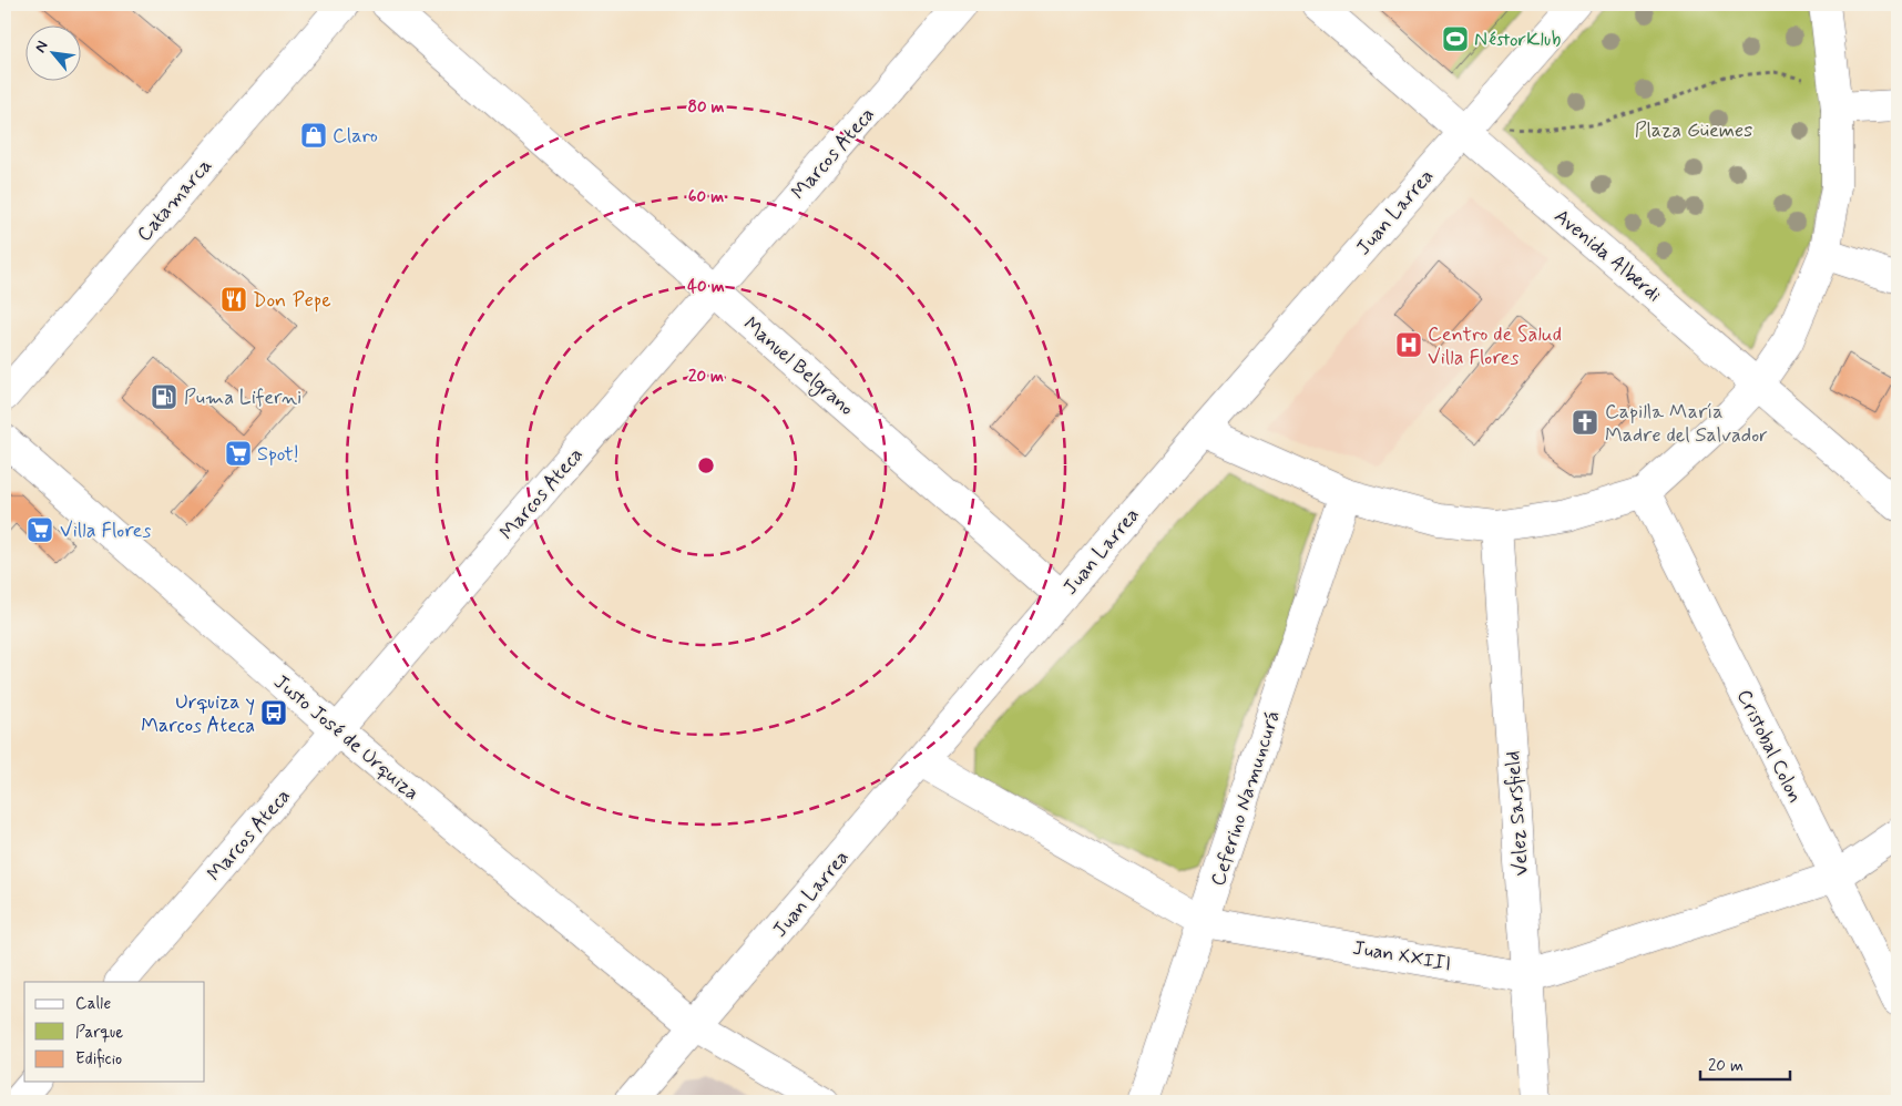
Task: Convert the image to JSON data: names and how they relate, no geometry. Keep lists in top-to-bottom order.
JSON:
{
  "streets": {
    "street": [
      "Marcos Ateca",
      "Catamarca",
      "Juan Larrea",
      "Avenida Alberdi",
      "Manuel Belgrano",
      "Justo José de Urquiza",
      "Cristobal Colon",
      "Ceferino Namuncurá",
      "Velez Sarsfield",
      "Juan XXIII"
    ]
  },
  "crossings": [
    ["Marcos Ateca", "Manuel Belgrano"],
    ["Marcos Ateca", "Justo José de Urquiza"],
    ["Juan Larrea", "Avenida Alberdi"],
    ["Juan Larrea", "Manuel Belgrano"],
    ["Juan Larrea", "Justo José de Urquiza"],
    ["Juan Larrea", "Juan XXIII"],
    ["Cristobal Colon", "Juan XXIII"],
    ["Ceferino Namuncurá", "Juan XXIII"],
    ["Velez Sarsfield", "Juan XXIII"]
  ],
  "parks": ["Plaza Güemes"],
  "places": {
    "sports": ["NéstorKlub"],
    "shop": ["Claro"],
    "restaurant": ["Don Pepe"],
    "hospital": ["Centro de Salud Villa Flores"],
    "fuel station": ["Puma Liferni"],
    "church": ["Capilla María Madre del Salvador"],
    "supermarket": ["Spot!", "Villa Flores"],
    "bus stop": ["Urquiza y Marcos Ateca"]
  },
  "legend": ["Calle", "Parque", "Edificio"],
  "scale_bar": "20 m",
  "north": "top left",
  "rings": [
    "80 m",
    "60 m",
    "40 m",
    "20 m"
  ]
}
